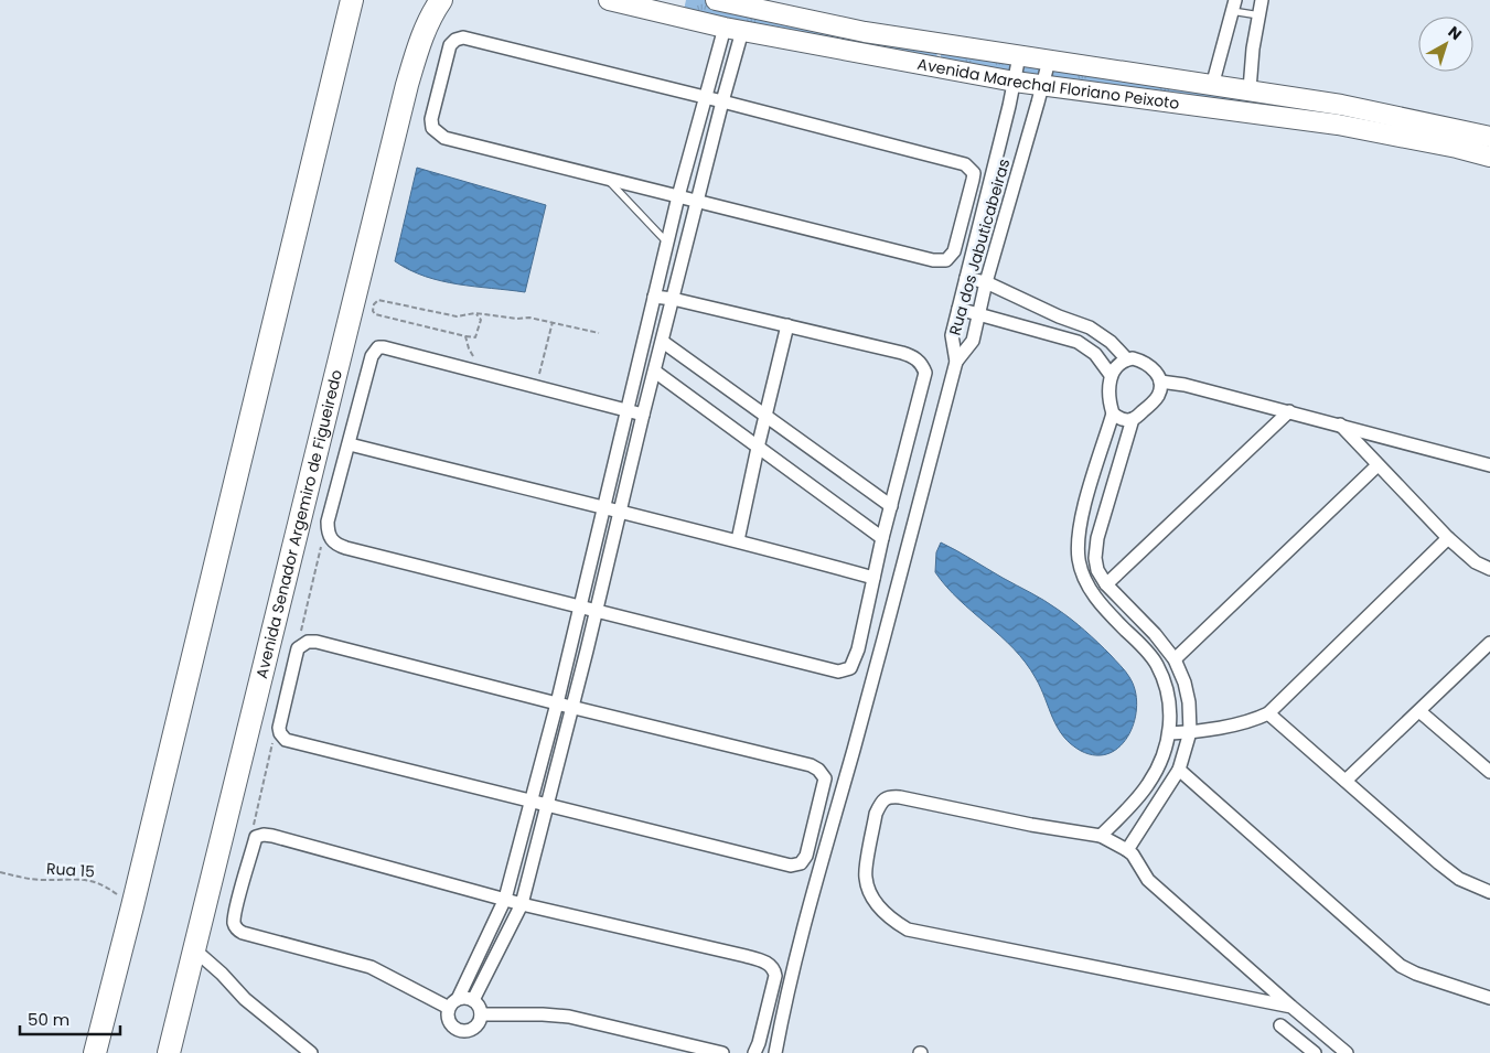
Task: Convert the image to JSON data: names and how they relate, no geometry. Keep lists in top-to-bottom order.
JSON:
{
  "streets": {
    "highway": ["Avenida Senador Argemiro de Figueiredo"],
    "main road": ["Avenida Marechal Floriano Peixoto"],
    "street": ["Rua dos Jabuticabeiras"],
    "path": ["Rua 15"]
  },
  "crossings": [
    ["Avenida Marechal Floriano Peixoto", "Rua dos Jabuticabeiras"]
  ],
  "scale_bar": "50 m",
  "north": "top right"
}
